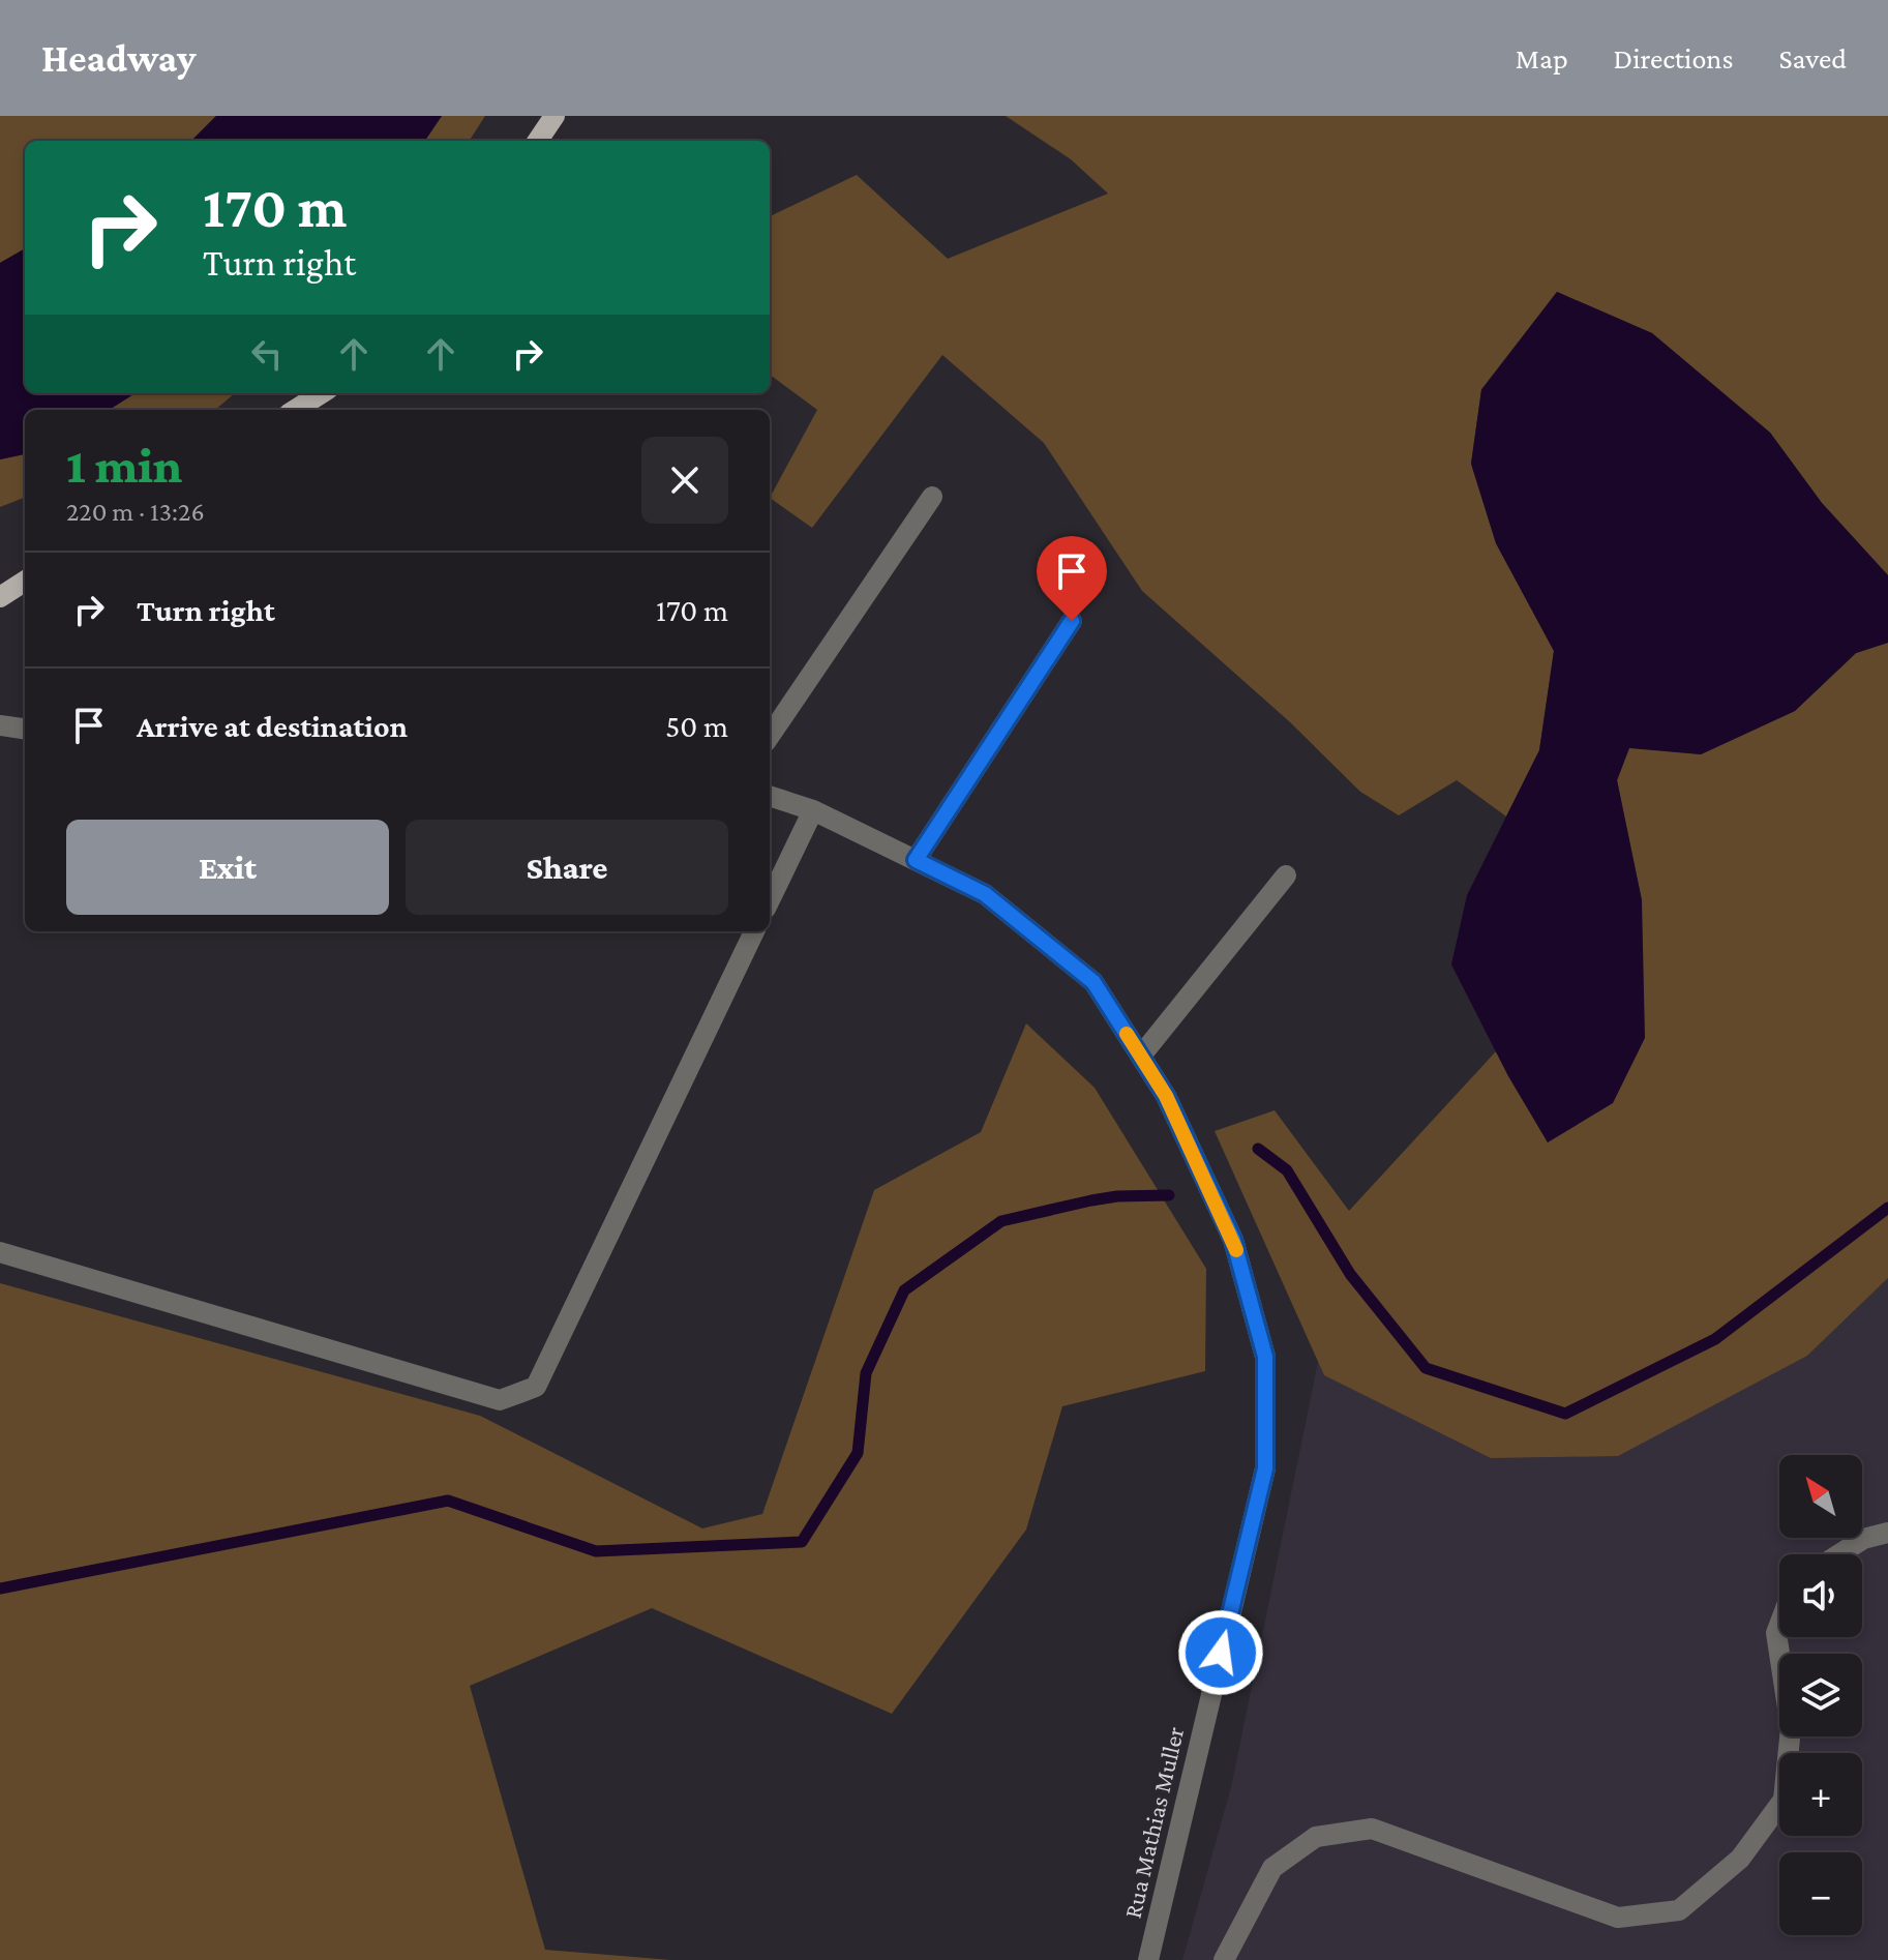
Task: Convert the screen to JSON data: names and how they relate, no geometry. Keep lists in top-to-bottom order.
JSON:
{
  "streets": {
    "street": ["Rua Mathias Muller"]
  },
  "north": "top left",
  "page": {
    "header": "Headway",
    "nav": ["Map", "Directions", "Saved"],
    "turn": ["170 m", "Turn right"],
    "heading": ["1 min", "220 m · 13:26"],
    "list": [
      {
        "name": "Turn right",
        "value": "170 m"
      },
      {
        "name": "Arrive at destination",
        "value": "50 m"
      }
    ],
    "buttons": ["Exit", "Share"],
    "map_buttons": ["+", "−"]
  }
}
